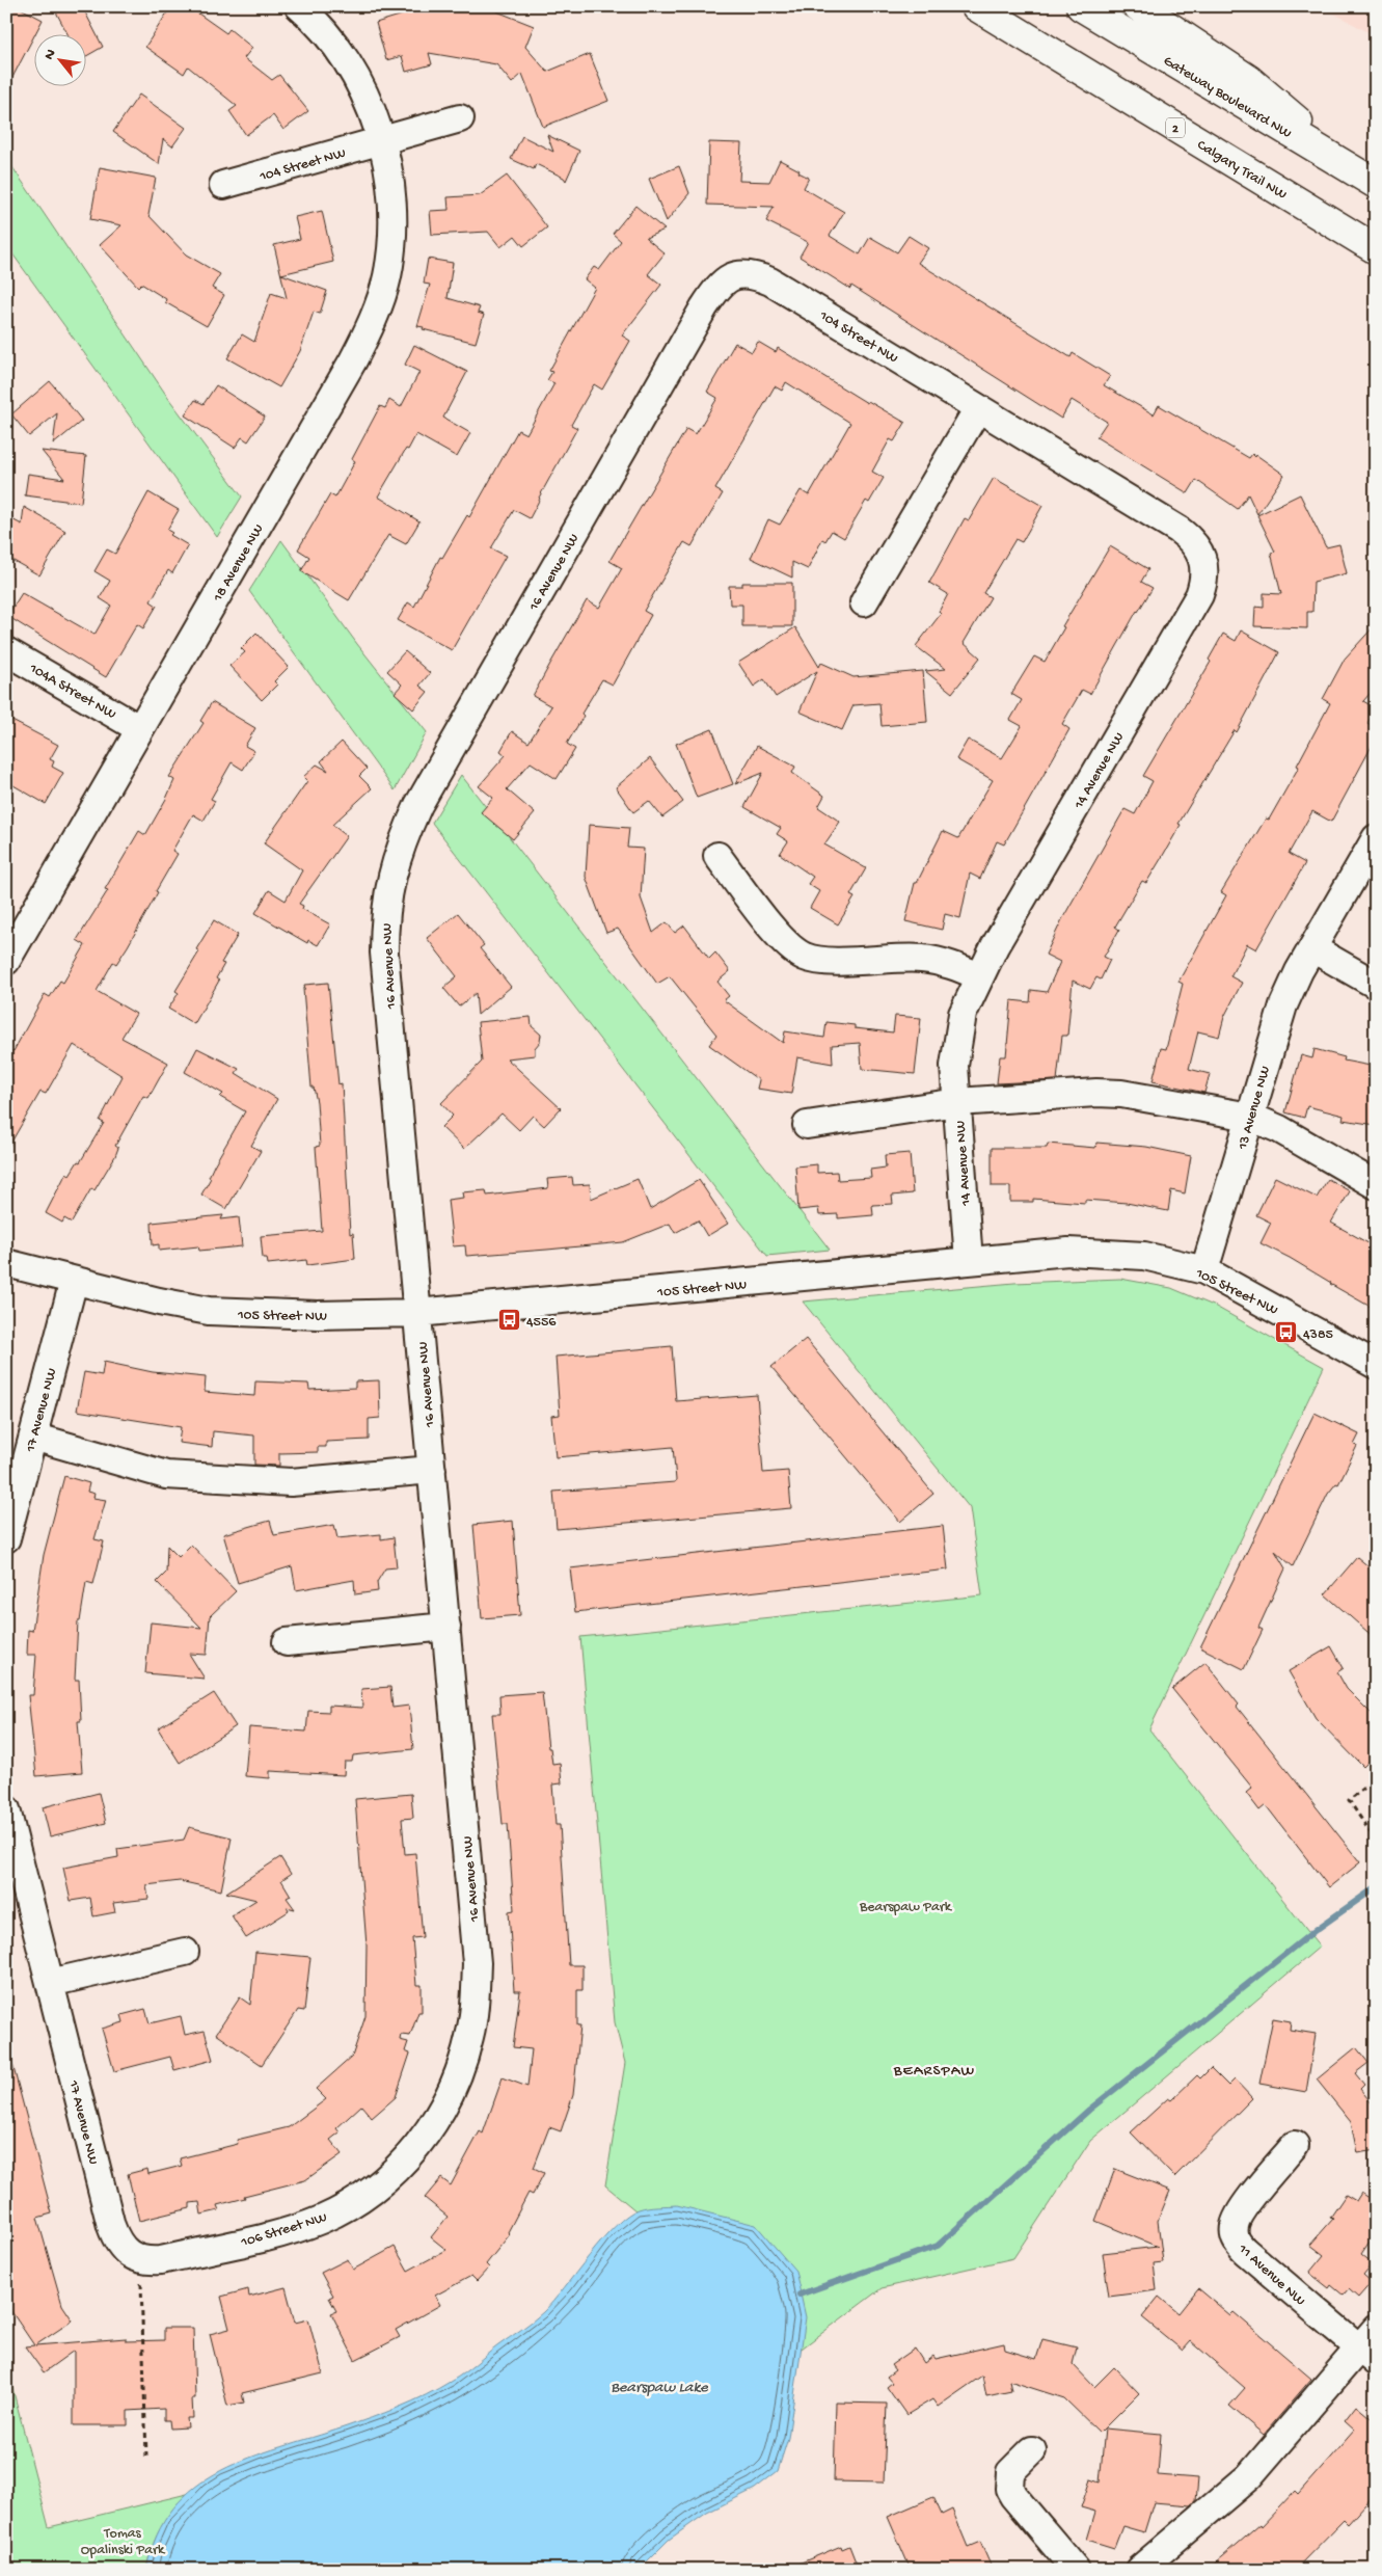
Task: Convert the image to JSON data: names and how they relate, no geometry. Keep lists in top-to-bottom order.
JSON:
{
  "streets": {
    "highway": ["Gateway Boulevard NW", "2", "Calgary Trail NW"],
    "street": [
      "104 Street NW",
      "18 Avenue NW",
      "16 Avenue NW",
      "104A Street NW",
      "14 Avenue NW",
      "13 Avenue NW",
      "105 Street NW",
      "17 Avenue NW",
      "106 Street NW",
      "11 Avenue NW"
    ]
  },
  "crossings": [
    ["104 Street NW", "18 Avenue NW"],
    ["104 Street NW", "16 Avenue NW"],
    ["104 Street NW", "14 Avenue NW"],
    ["18 Avenue NW", "104A Street NW"],
    ["16 Avenue NW", "105 Street NW"],
    ["16 Avenue NW", "106 Street NW"],
    ["14 Avenue NW", "105 Street NW"],
    ["13 Avenue NW", "105 Street NW"],
    ["105 Street NW", "17 Avenue NW"],
    ["17 Avenue NW", "106 Street NW"]
  ],
  "districts": ["BEARSPAW"],
  "water": ["Bearspaw Lake"],
  "parks": ["Bearspaw Park", "Tomas Opalinski Park"],
  "places": {
    "bus stop": ["4556", "4385"]
  },
  "north": "top left"
}
